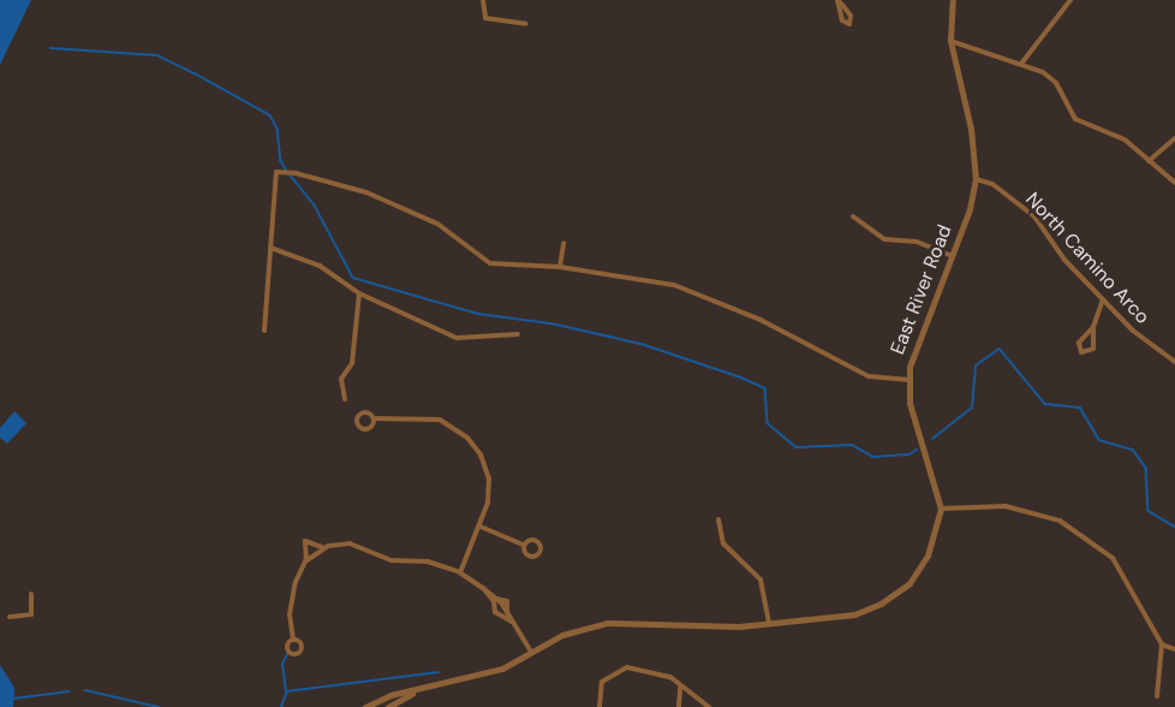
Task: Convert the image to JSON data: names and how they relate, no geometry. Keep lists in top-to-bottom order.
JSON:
{
  "streets": {
    "street": ["North Camino Arco", "East River Road"]
  },
  "crossings": [
    ["North Camino Arco", "East River Road"]
  ]
}
